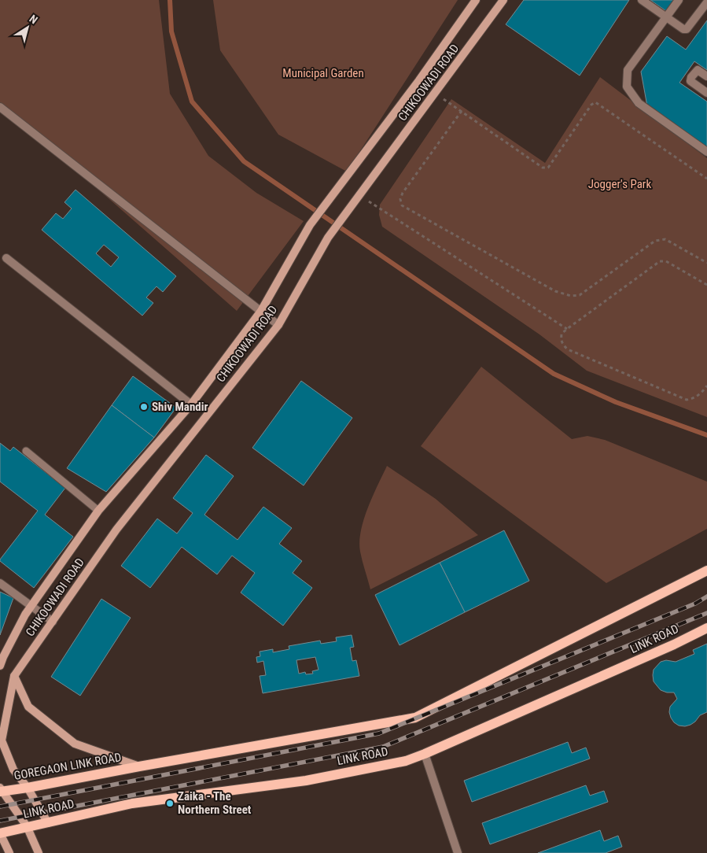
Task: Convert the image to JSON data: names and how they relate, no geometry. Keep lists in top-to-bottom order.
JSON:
{
  "streets": {
    "main road": ["LINK ROAD", "GOREGAON LINK ROAD"],
    "street": ["CHIKOOWADI ROAD"]
  },
  "crossings": [
    ["CHIKOOWADI ROAD", "LINK ROAD"],
    ["CHIKOOWADI ROAD", "GOREGAON LINK ROAD"]
  ],
  "parks": ["Municipal Garden", "Jogger's Park"],
  "places": ["Shiv Mandir", "Zaika - The Northern Street"],
  "north": "top right"
}
